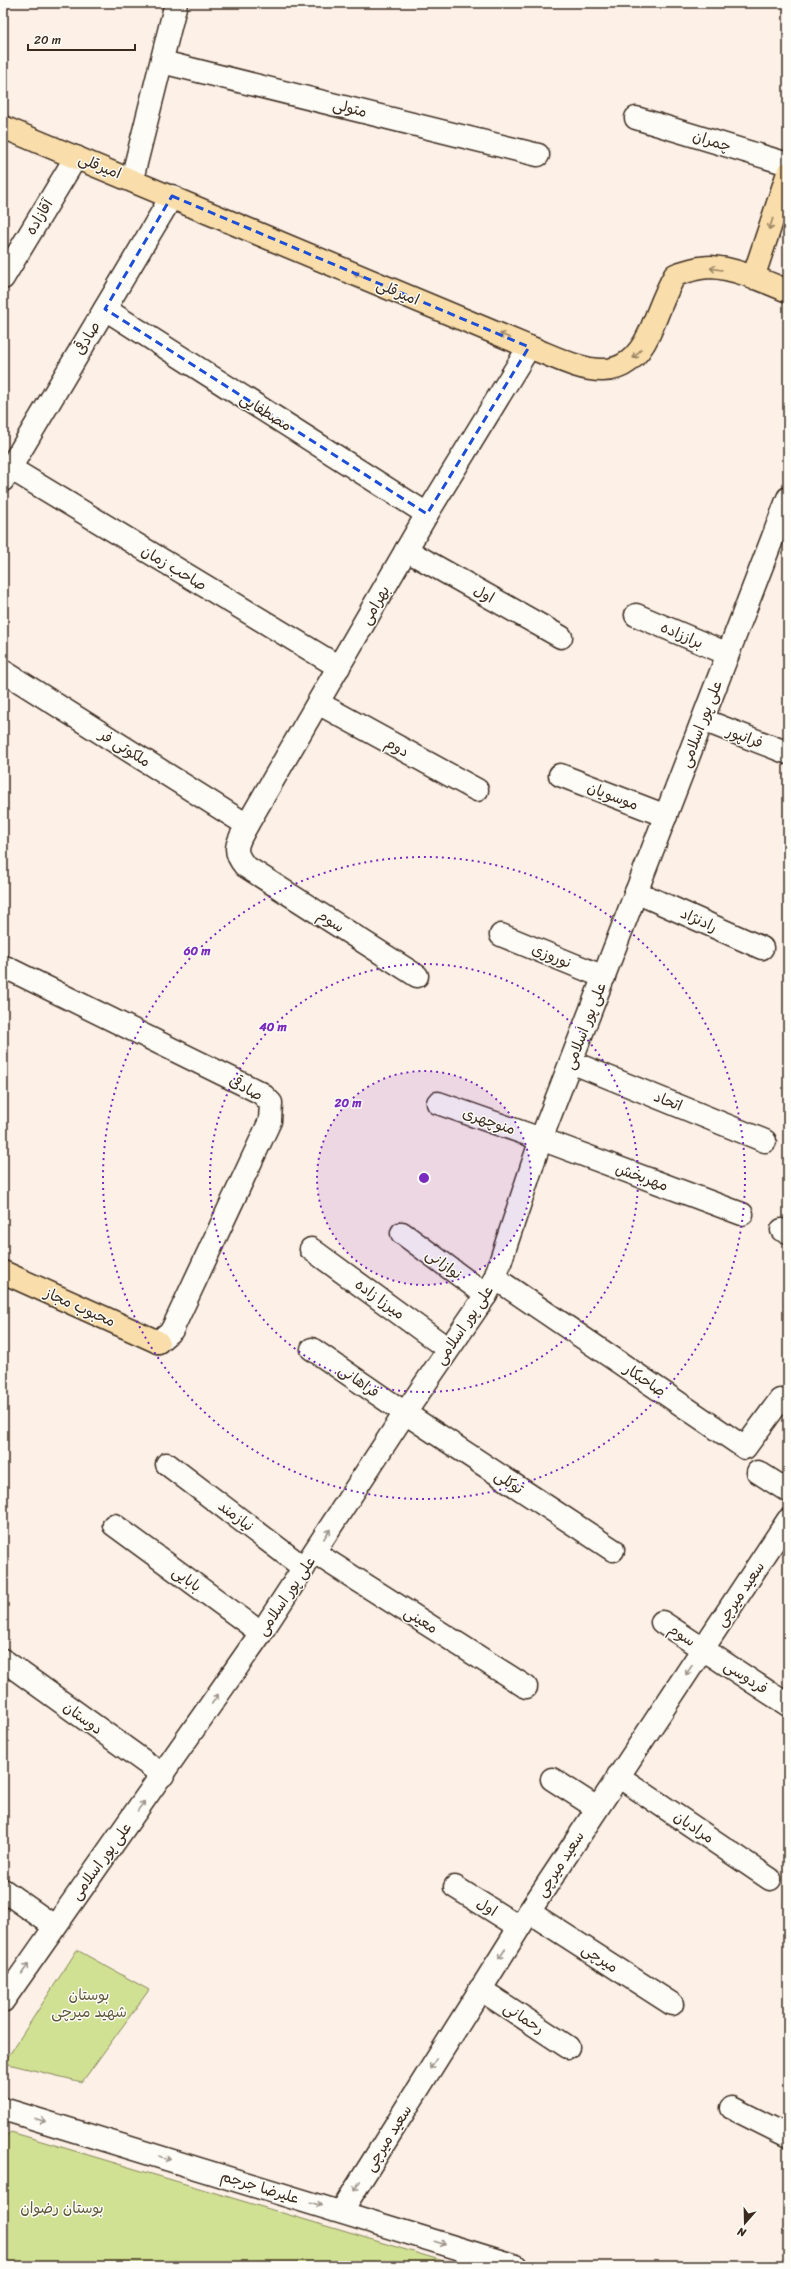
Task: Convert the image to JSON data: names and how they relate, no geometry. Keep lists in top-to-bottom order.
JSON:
{
  "streets": {
    "main road": ["امیرقلی", "محبوب مجاز"],
    "street": [
      "متولی",
      "چمران",
      "آقازاده",
      "صادقی",
      "مصطفایی",
      "صاحب زمان",
      "اول",
      "بهرامی",
      "براززاده",
      "علی پور اسلامی",
      "فرانپور",
      "دوم",
      "ملکوتی فر",
      "موسویان",
      "رادنژاد",
      "سوم",
      "نوروزی",
      "اتحاد",
      "منوچهری",
      "مهربخش",
      "نوازانی",
      "میرزا زاده",
      "صاحبکار",
      "فراهانی",
      "توکلی",
      "نیازمند",
      "بابایی",
      "سعید میرچی",
      "معینی",
      "فردوسی",
      "دوستان",
      "مرادیان",
      "میرچی",
      "رحمانی",
      "علیرضا جرجم"
    ]
  },
  "crossings": [
    ["امیرقلی", "آقازاده"],
    ["امیرقلی", "صادقی"],
    ["امیرقلی", "بهرامی"],
    ["صادقی", "مصطفایی"],
    ["صادقی", "صاحب زمان"],
    ["صادقی", "محبوب مجاز"],
    ["مصطفایی", "بهرامی"],
    ["صاحب زمان", "بهرامی"],
    ["اول", "بهرامی"],
    ["اول", "سعید میرچی"],
    ["اول", "میرچی"],
    ["بهرامی", "دوم"],
    ["بهرامی", "ملکوتی فر"],
    ["بهرامی", "سوم"],
    ["براززاده", "علی پور اسلامی"],
    ["علی پور اسلامی", "فرانپور"],
    ["علی پور اسلامی", "موسویان"],
    ["علی پور اسلامی", "رادنژاد"],
    ["علی پور اسلامی", "نوروزی"],
    ["علی پور اسلامی", "اتحاد"],
    ["علی پور اسلامی", "منوچهری"],
    ["علی پور اسلامی", "مهربخش"],
    ["علی پور اسلامی", "نوازانی"],
    ["علی پور اسلامی", "میرزا زاده"],
    ["علی پور اسلامی", "صاحبکار"],
    ["علی پور اسلامی", "فراهانی"],
    ["علی پور اسلامی", "توکلی"],
    ["علی پور اسلامی", "نیازمند"],
    ["علی پور اسلامی", "بابایی"],
    ["علی پور اسلامی", "معینی"],
    ["علی پور اسلامی", "دوستان"],
    ["سوم", "سعید میرچی"],
    ["سوم", "فردوسی"],
    ["منوچهری", "مهربخش"],
    ["نوازانی", "صاحبکار"],
    ["فراهانی", "توکلی"],
    ["نیازمند", "معینی"],
    ["سعید میرچی", "فردوسی"],
    ["سعید میرچی", "مرادیان"],
    ["سعید میرچی", "میرچی"],
    ["سعید میرچی", "رحمانی"],
    ["سعید میرچی", "علیرضا جرجم"]
  ],
  "one_way": [
    "امیرقلی",
    "علی پور اسلامی",
    "سعید میرچی",
    "علیرضا جرجم"
  ],
  "parks": ["بوستان شهید میرچی", "بوستان رضوان"],
  "scale_bar": "20 m",
  "north": "bottom",
  "rings": ["60 m", "40 m", "20 m"]
}
